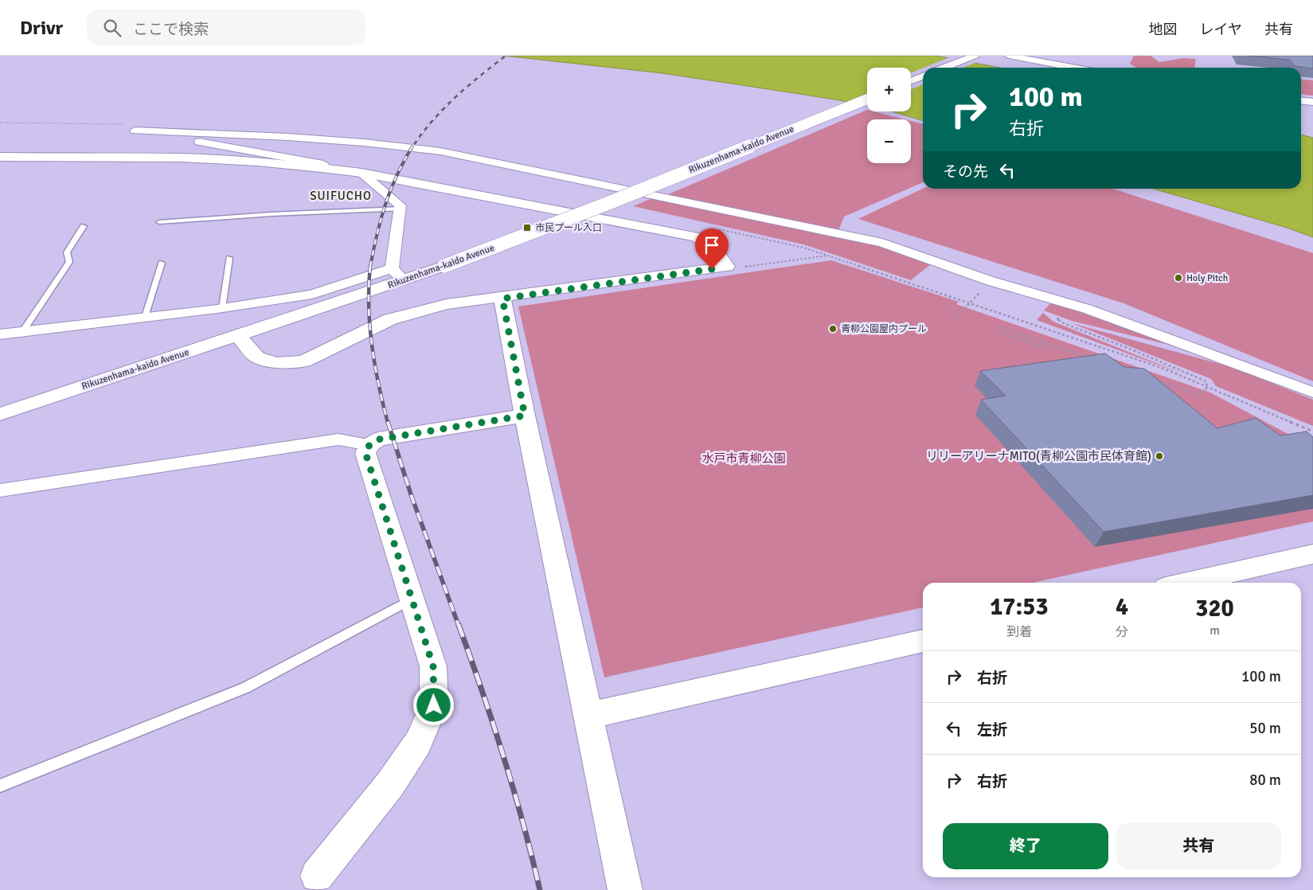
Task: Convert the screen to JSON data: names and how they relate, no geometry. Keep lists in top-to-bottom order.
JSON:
{
  "streets": {
    "street": ["Rikuzenhama-kaido Avenue"]
  },
  "districts": ["SUIFUCHO"],
  "parks": ["水戸市青柳公園"],
  "places": {
    "transit": ["市民プール入口"],
    "other": ["Holy Pitch", "青柳公園屋内プール", "リリーアリーナMITO(青柳公園市民体育館)"]
  },
  "page": {
    "header": "Drivr",
    "search": "ここで検索",
    "nav": ["地図", "レイヤ", "共有"],
    "map_buttons": ["+", "−"],
    "turn": ["100 m", "右折"],
    "then": "その先",
    "eta": [
      "17:53",
      "到着",
      "4",
      "分",
      "320",
      "m"
    ],
    "list": [
      {
        "name": "右折",
        "value": "100 m"
      },
      {
        "name": "左折",
        "value": "50 m"
      },
      {
        "name": "右折",
        "value": "80 m"
      }
    ],
    "buttons": ["終了", "共有"]
  }
}
